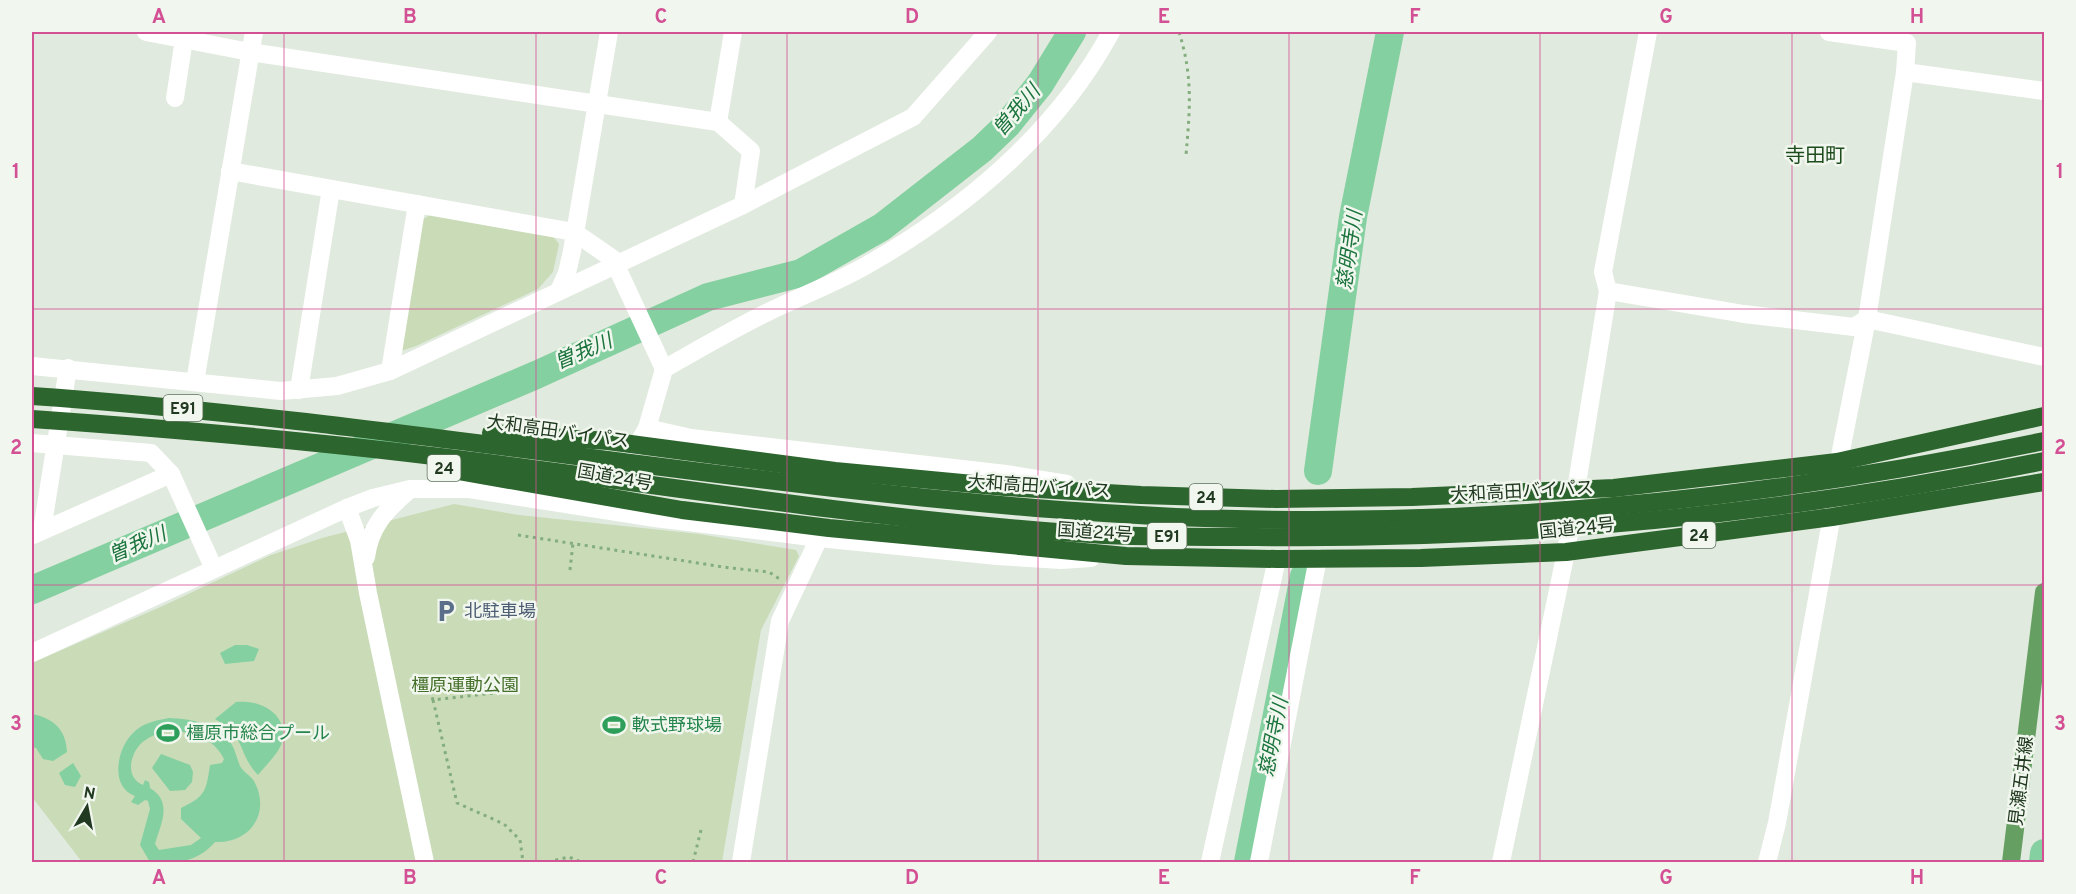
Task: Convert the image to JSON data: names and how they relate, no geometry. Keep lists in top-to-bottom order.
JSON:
{
  "streets": {
    "highway": [
      "E91",
      "大和高田バイパス",
      "24",
      "国道24号"
    ],
    "main road": ["見瀬五井線"]
  },
  "crossings": [
    ["E91", "国道24号"],
    ["大和高田バイパス", "国道24号"]
  ],
  "districts": ["寺田町"],
  "water": ["曽我川", "慈明寺川"],
  "parks": ["橿原運動公園"],
  "places": {
    "parking": ["北駐車場"],
    "sports": ["軟式野球場", "橿原市総合プール"]
  },
  "north": "top",
  "grid": {
    "columns": [
      "A",
      "B",
      "C",
      "D",
      "E",
      "F",
      "G",
      "H"
    ],
    "rows": ["1", "2", "3"]
  }
}
